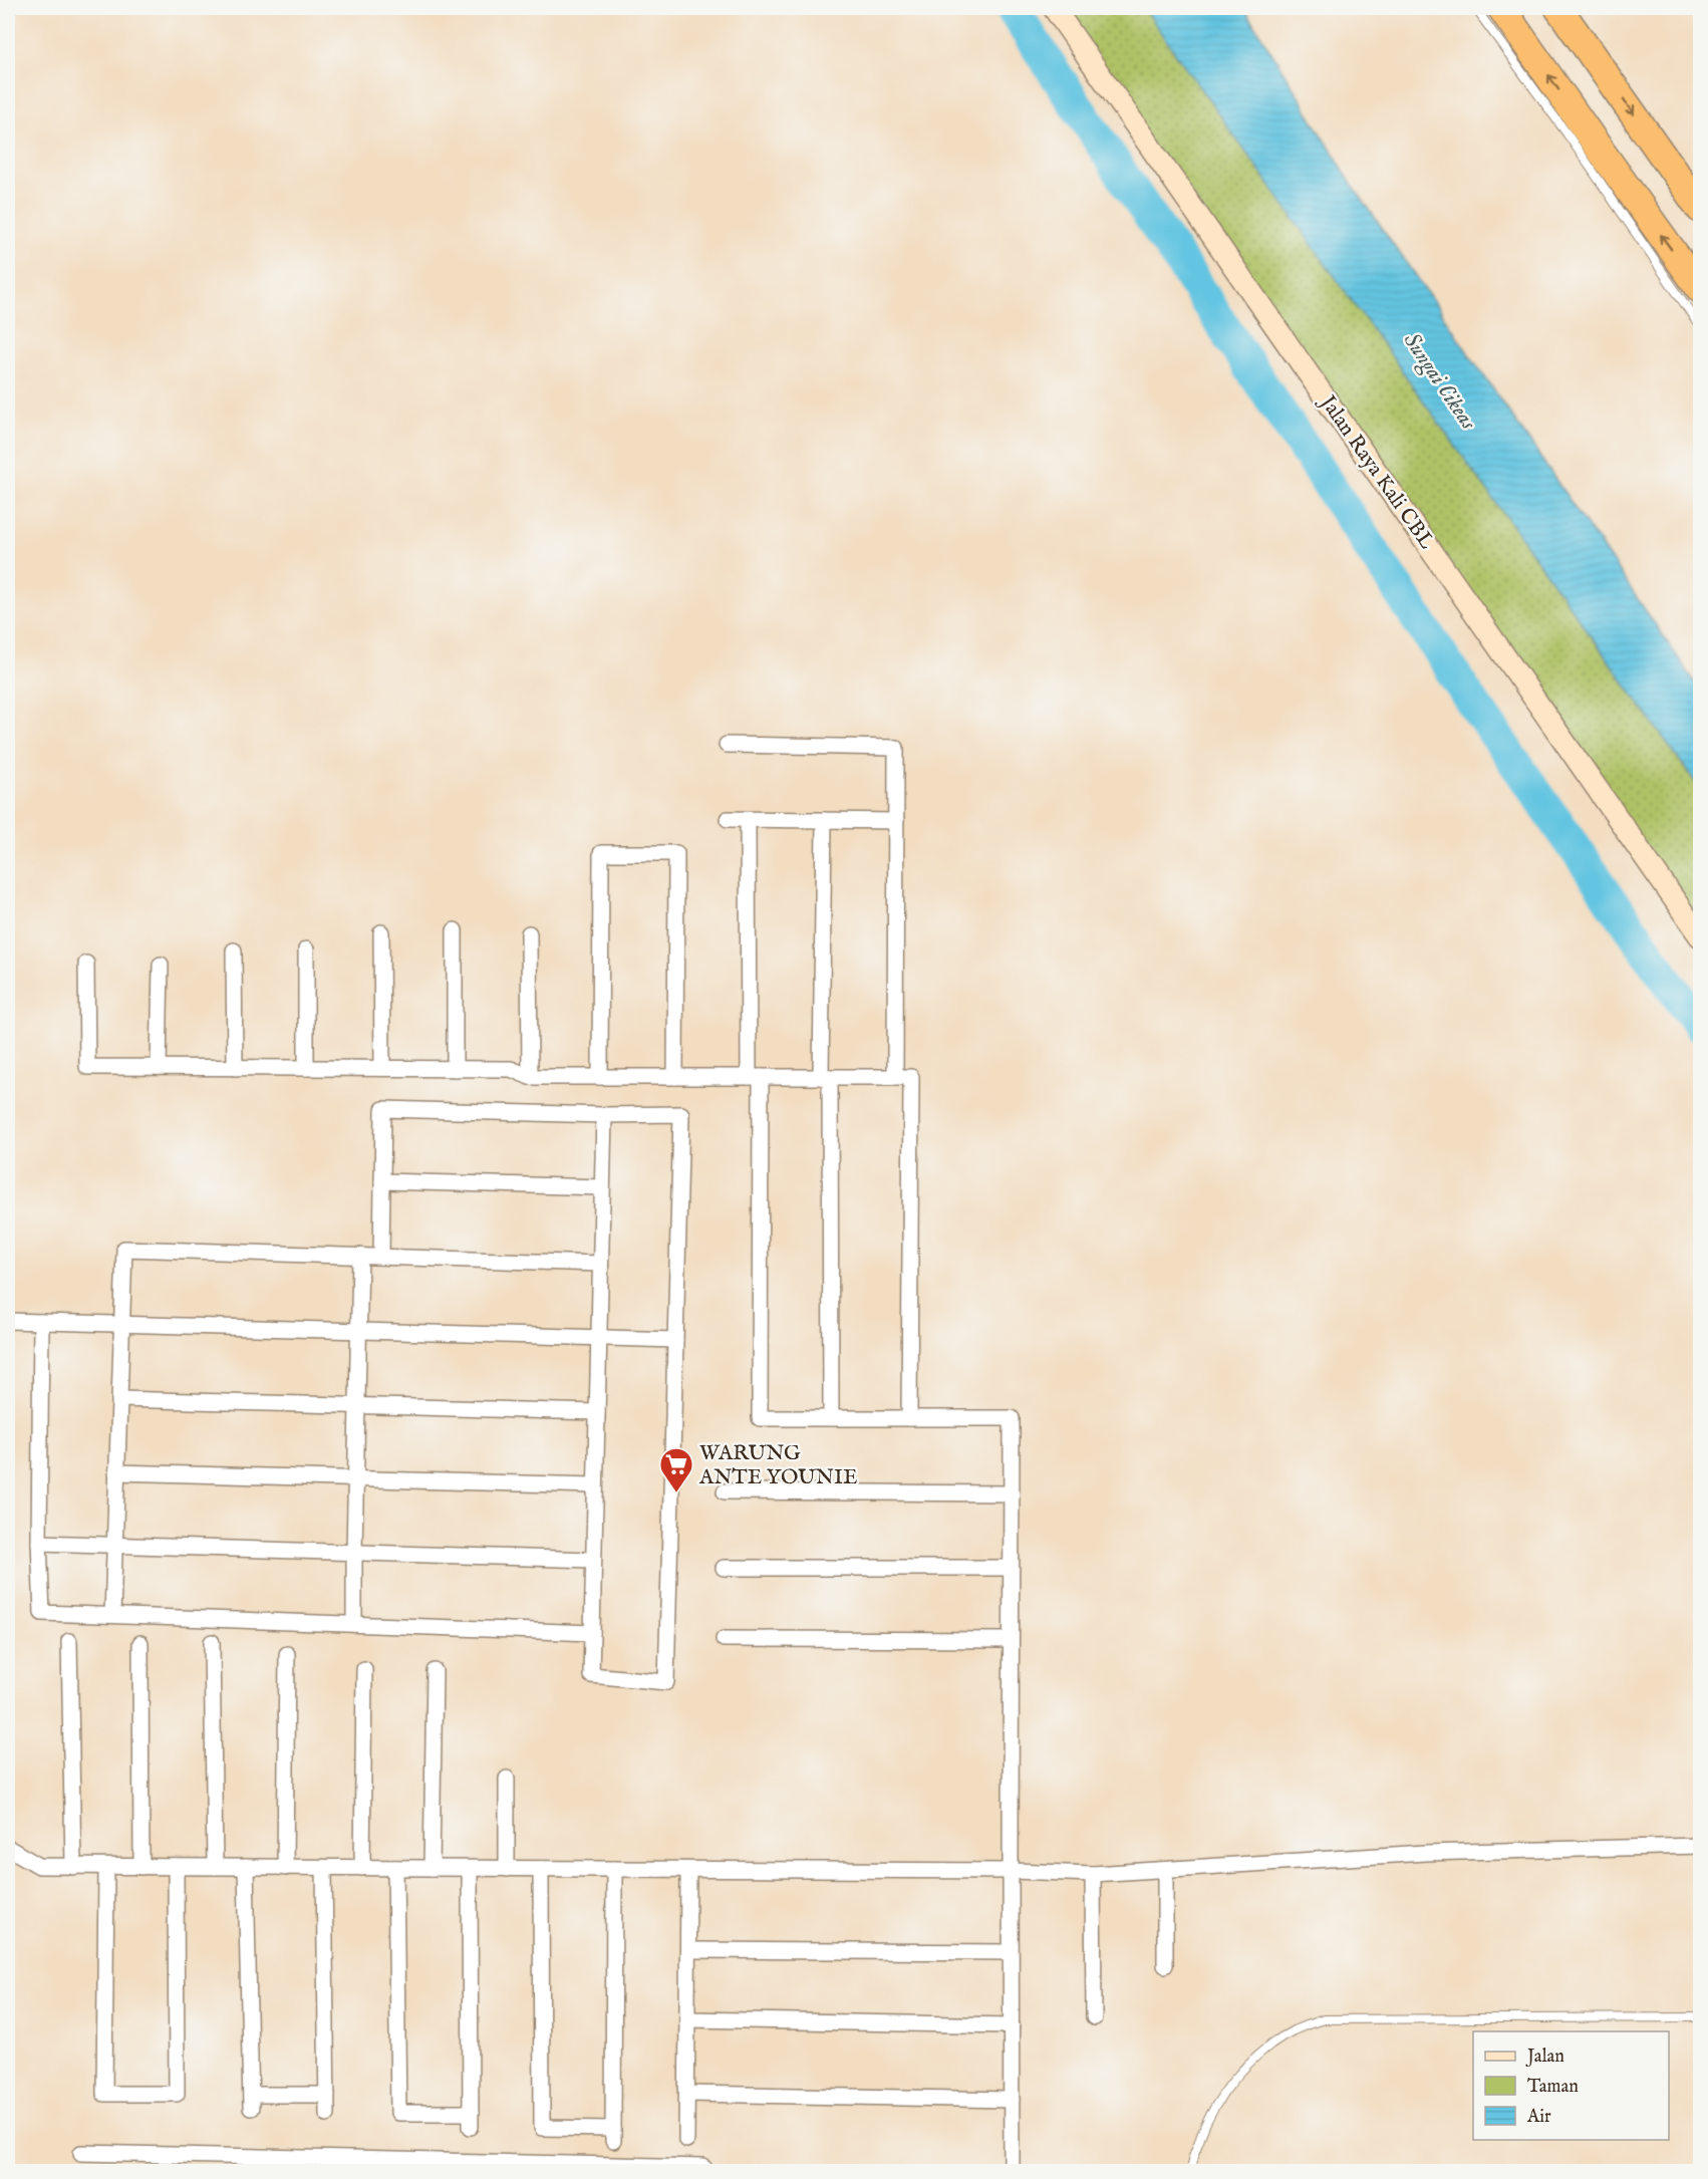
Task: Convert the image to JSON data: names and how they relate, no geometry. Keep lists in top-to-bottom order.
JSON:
{
  "streets": {
    "main road": ["Jalan Raya Kali CBL"]
  },
  "water": ["Sungai Cikeas"],
  "places": {
    "supermarket": ["WARUNG ANTE YOUNIE"]
  },
  "legend": ["Jalan", "Taman", "Air"]
}
